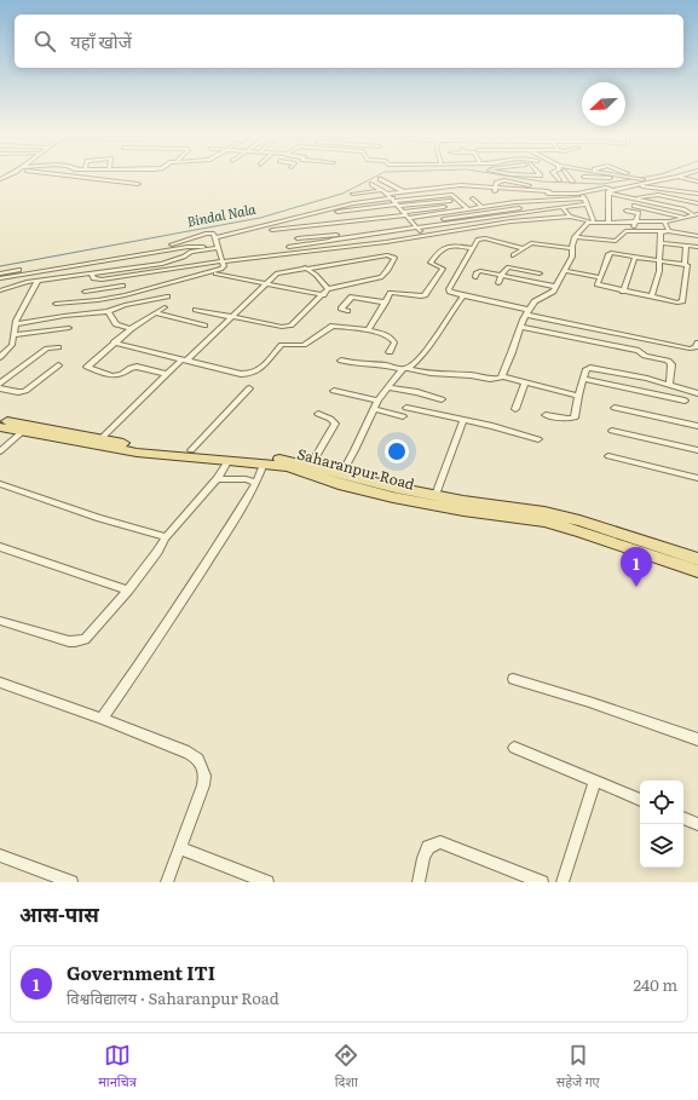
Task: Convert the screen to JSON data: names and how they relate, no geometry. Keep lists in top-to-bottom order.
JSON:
{
  "streets": {
    "main road": ["Saharanpur Road"]
  },
  "water": ["Bindal Nala"],
  "north": "bottom left",
  "page": {
    "search": "यहाँ खोजें",
    "pins": "1",
    "heading": "आस-पास",
    "list": [
      {
        "mark": "1",
        "name": "Government ITI",
        "note": "विश्वविद्यालय · Saharanpur Road",
        "value": "240 m"
      }
    ],
    "nav": ["मानचित्र", "दिशा", "सहेजे गए"]
  }
}
